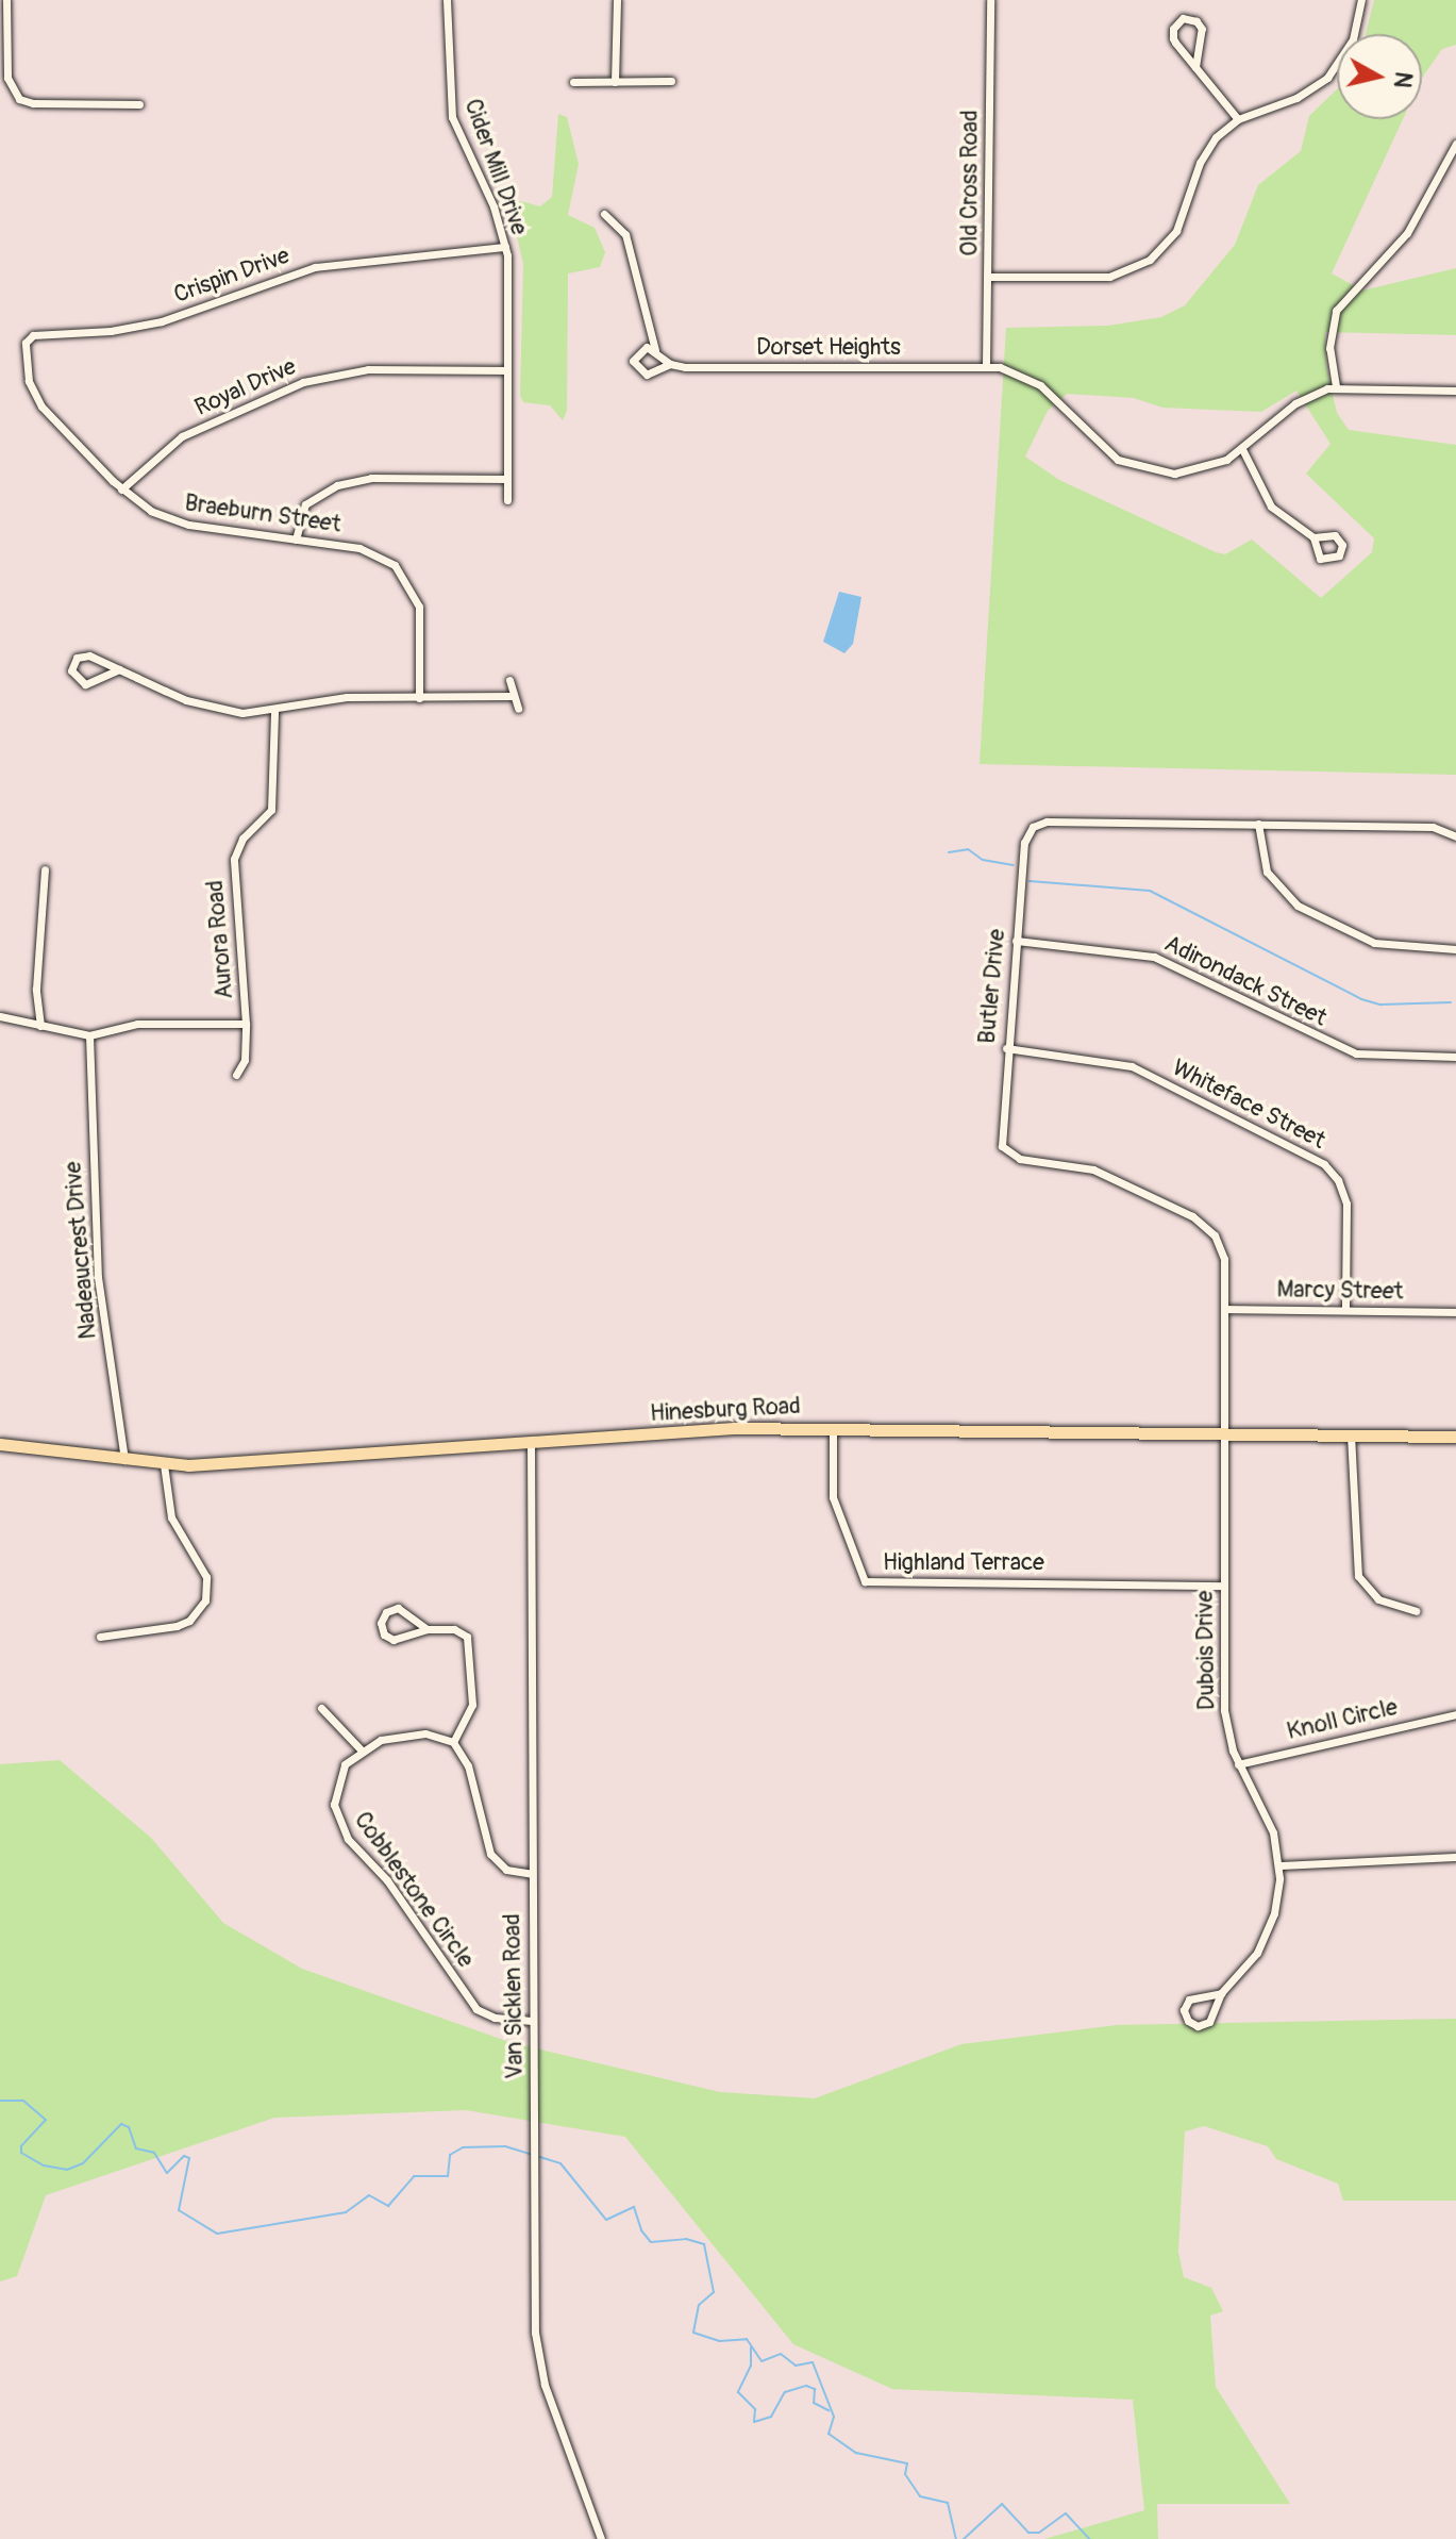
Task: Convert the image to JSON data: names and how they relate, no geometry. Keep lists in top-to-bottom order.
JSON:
{
  "streets": {
    "main road": ["Hinesburg Road"],
    "street": [
      "Cider Mill Drive",
      "Old Cross Road",
      "Crispin Drive",
      "Dorset Heights",
      "Royal Drive",
      "Braeburn Street",
      "Aurora Road",
      "Adirondack Street",
      "Butler Drive",
      "Whiteface Street",
      "Nadeaucrest Drive",
      "Marcy Street",
      "Highland Terrace",
      "Dubois Drive",
      "Knoll Circle",
      "Cobblestone Circle",
      "Van Sicklen Road"
    ]
  },
  "crossings": [
    ["Cider Mill Drive", "Crispin Drive"],
    ["Cider Mill Drive", "Royal Drive"],
    ["Old Cross Road", "Dorset Heights"],
    ["Crispin Drive", "Braeburn Street"],
    ["Royal Drive", "Braeburn Street"],
    ["Adirondack Street", "Butler Drive"],
    ["Butler Drive", "Whiteface Street"],
    ["Butler Drive", "Marcy Street"],
    ["Butler Drive", "Hinesburg Road"],
    ["Butler Drive", "Dubois Drive"],
    ["Whiteface Street", "Marcy Street"],
    ["Nadeaucrest Drive", "Hinesburg Road"],
    ["Hinesburg Road", "Highland Terrace"],
    ["Hinesburg Road", "Dubois Drive"],
    ["Hinesburg Road", "Van Sicklen Road"],
    ["Highland Terrace", "Dubois Drive"],
    ["Dubois Drive", "Knoll Circle"],
    ["Cobblestone Circle", "Van Sicklen Road"]
  ],
  "north": "right"
}
